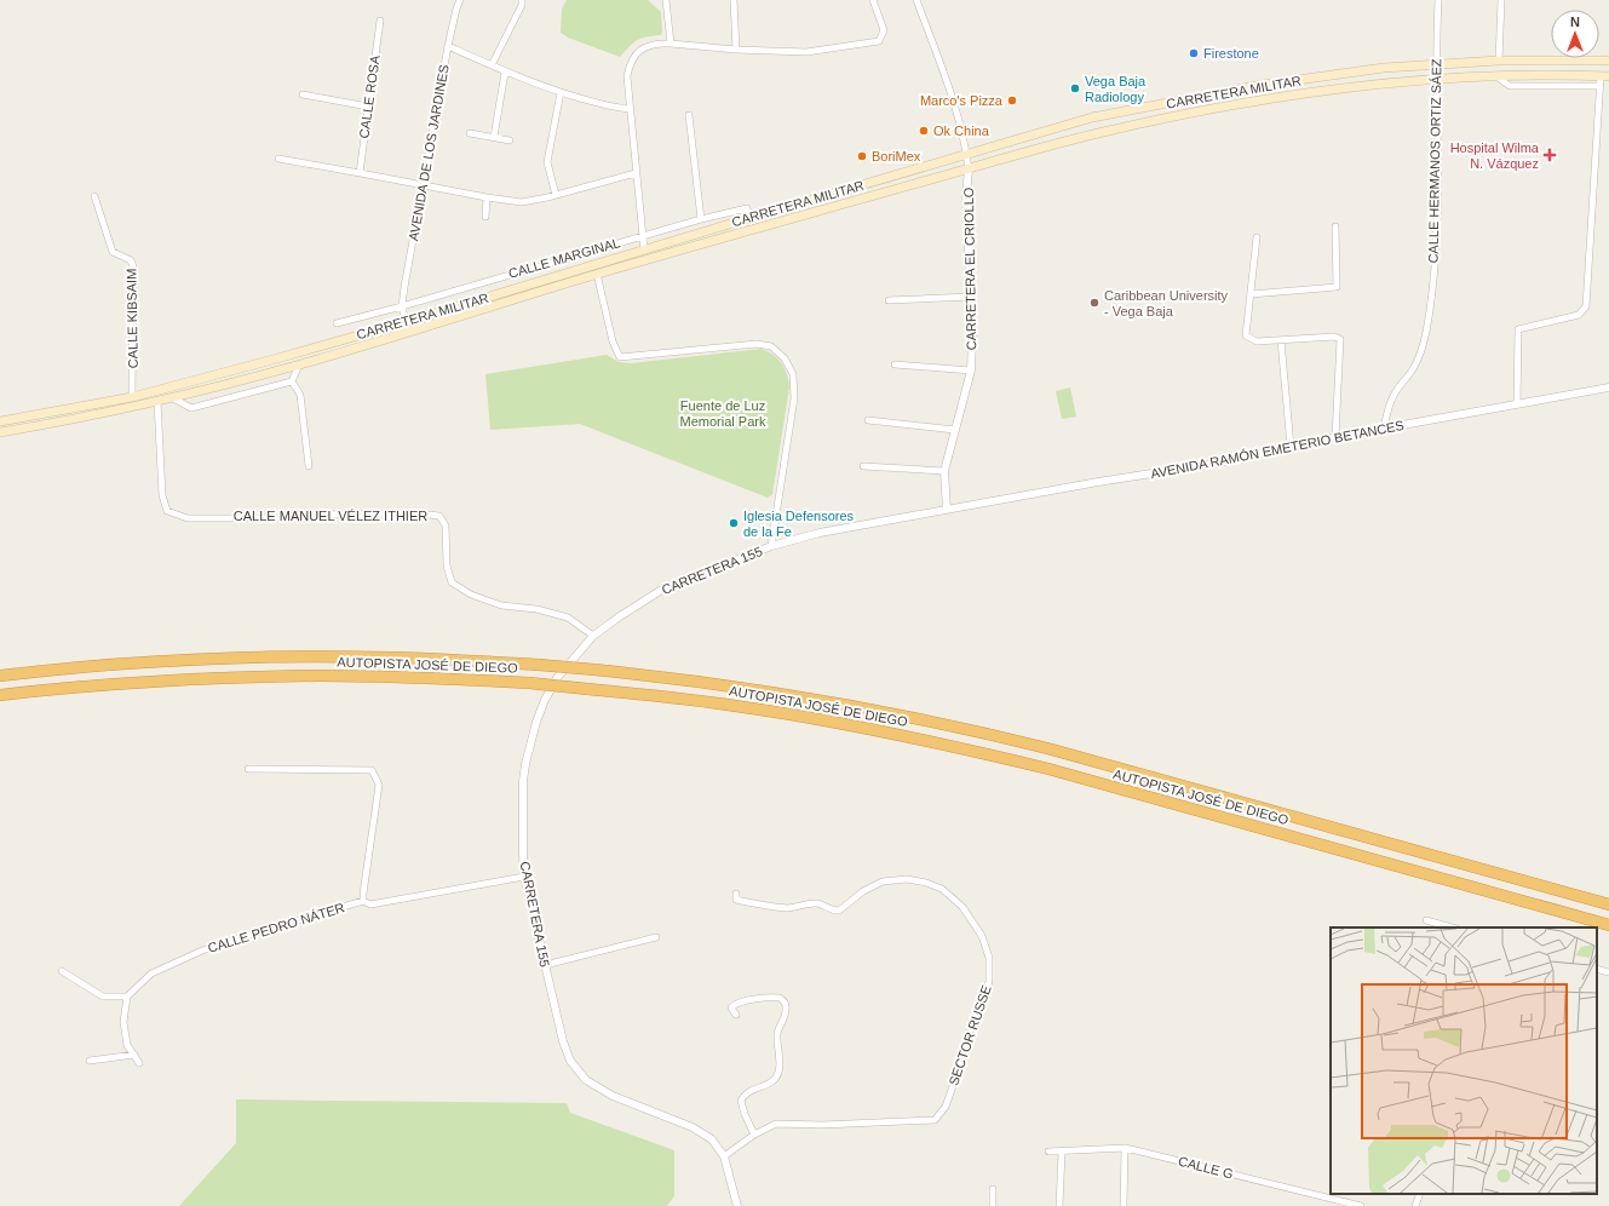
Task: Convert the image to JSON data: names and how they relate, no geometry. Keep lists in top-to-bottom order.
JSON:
{
  "streets": {
    "highway": ["AUTOPISTA JOSÉ DE DIEGO"],
    "main road": ["CARRETERA MILITAR"],
    "street": [
      "CALLE ROSA",
      "AVENIDA DE LOS JARDINES",
      "CALLE HERMANOS ORTIZ SÁEZ",
      "CALLE MARGINAL",
      "CARRETERA EL CRIOLLO",
      "CALLE KIBSAIM",
      "AVENIDA RAMÓN EMETERIO BETANCES",
      "CALLE MANUEL VÉLEZ ITHIER",
      "CARRETERA 155",
      "CALLE PEDRO NÁTER",
      "SECTOR RUSSE",
      "CALLE G"
    ]
  },
  "crossings": [
    ["CARRETERA MILITAR", "CALLE HERMANOS ORTIZ SÁEZ"],
    ["CARRETERA MILITAR", "CALLE MARGINAL"],
    ["CARRETERA MILITAR", "CARRETERA EL CRIOLLO"],
    ["CARRETERA MILITAR", "CALLE KIBSAIM"],
    ["CARRETERA MILITAR", "CALLE MANUEL VÉLEZ ITHIER"],
    ["AVENIDA DE LOS JARDINES", "CALLE MARGINAL"],
    ["CALLE HERMANOS ORTIZ SÁEZ", "AVENIDA RAMÓN EMETERIO BETANCES"],
    ["CARRETERA EL CRIOLLO", "AVENIDA RAMÓN EMETERIO BETANCES"],
    ["CARRETERA EL CRIOLLO", "CARRETERA 155"],
    ["AVENIDA RAMÓN EMETERIO BETANCES", "CARRETERA 155"],
    ["CALLE MANUEL VÉLEZ ITHIER", "CARRETERA 155"],
    ["CARRETERA 155", "CALLE PEDRO NÁTER"],
    ["CARRETERA 155", "SECTOR RUSSE"]
  ],
  "parks": ["Fuente de Luz Memorial Park"],
  "places": {
    "other": [
      "Firestone",
      "Vega Baja Radiology",
      "Marco's Pizza",
      "Ok China",
      "BoriMex",
      "Caribbean University - Vega Baja",
      "Iglesia Defensores de la Fe"
    ],
    "health": ["Hospital Wilma N. Vázquez"]
  },
  "north": "top"
}
